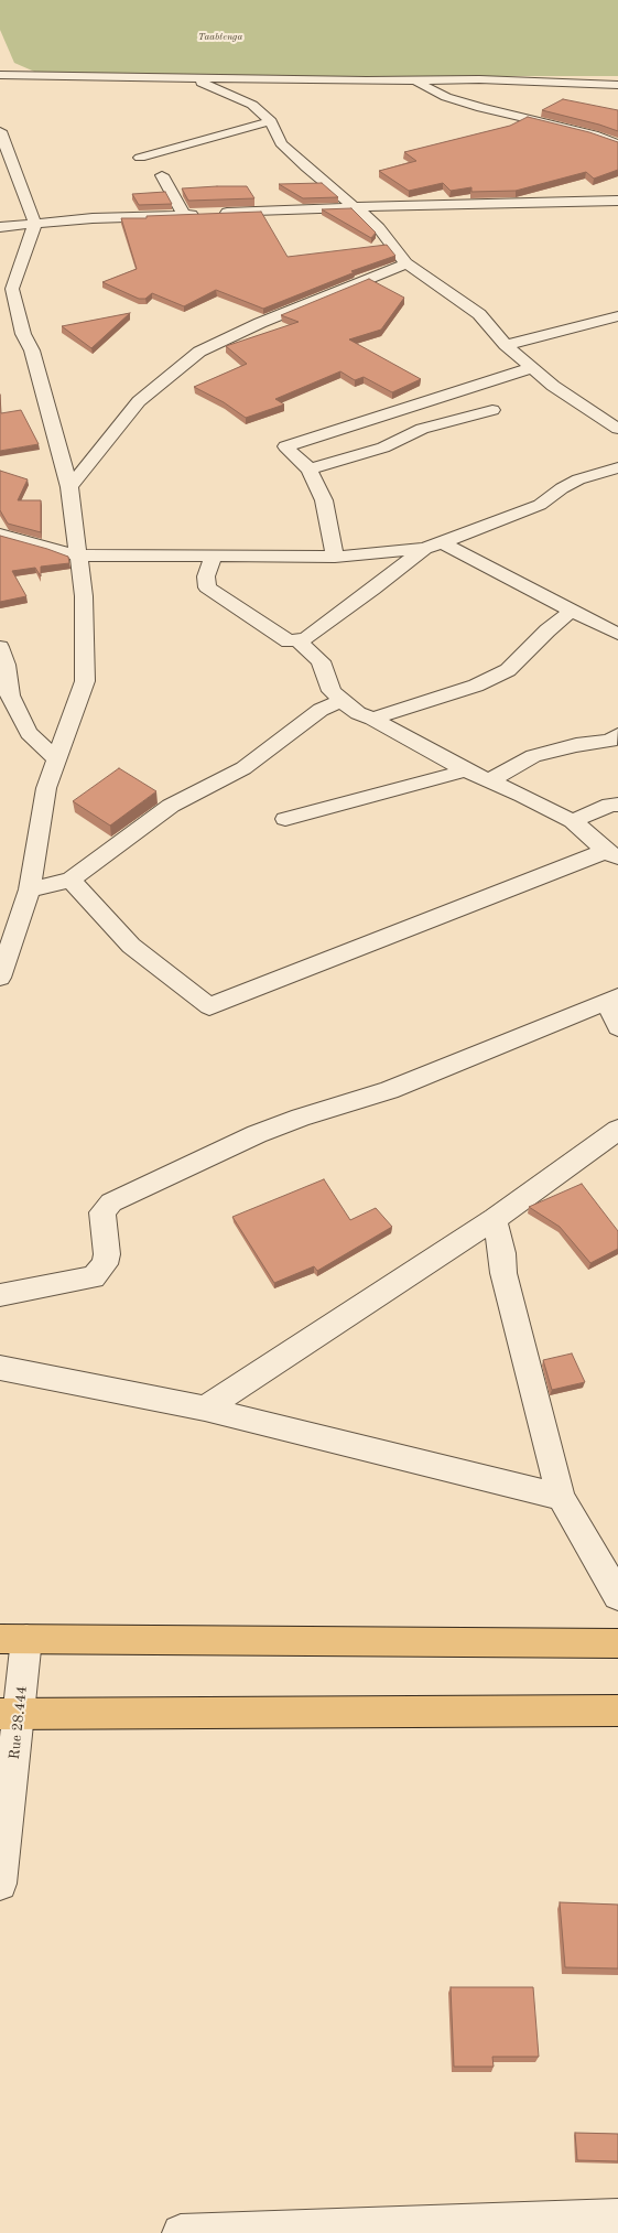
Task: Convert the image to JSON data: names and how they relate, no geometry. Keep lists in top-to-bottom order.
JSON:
{
  "streets": {
    "street": ["Rue 28.444"]
  },
  "parks": ["Taabtenga"]
}
